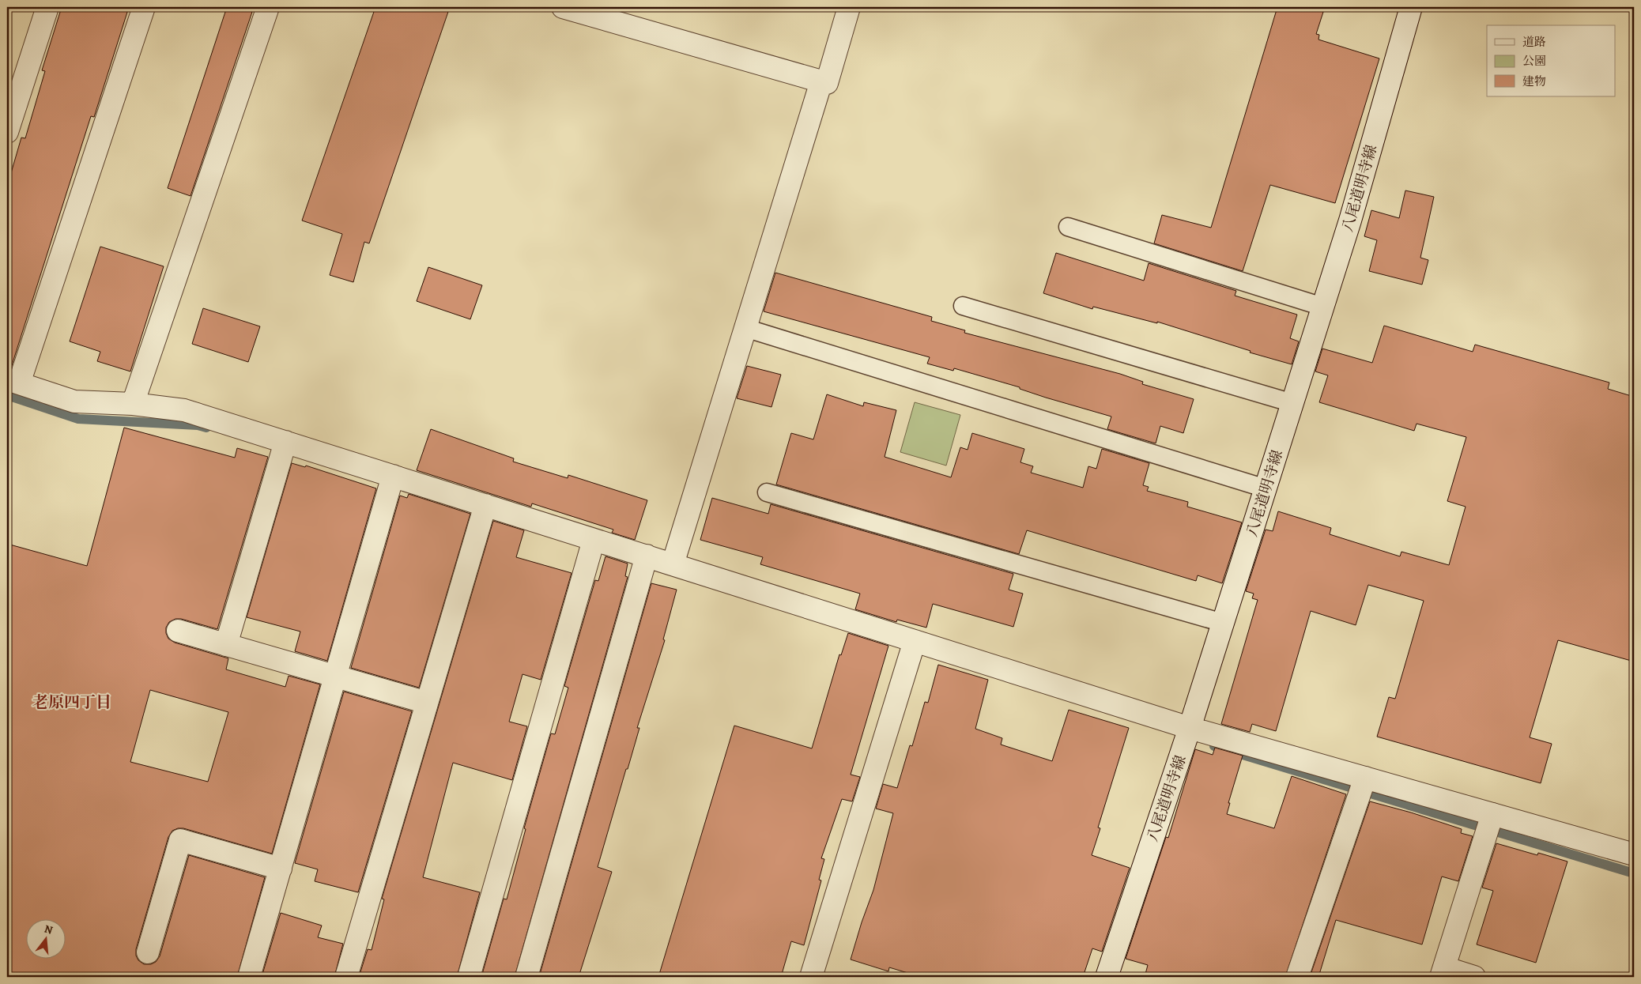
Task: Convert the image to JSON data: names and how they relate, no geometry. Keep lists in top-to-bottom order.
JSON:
{
  "streets": {
    "street": ["八尾道明寺線"]
  },
  "districts": ["老原四丁目"],
  "legend": ["道路", "公園", "建物"],
  "north": "top"
}
